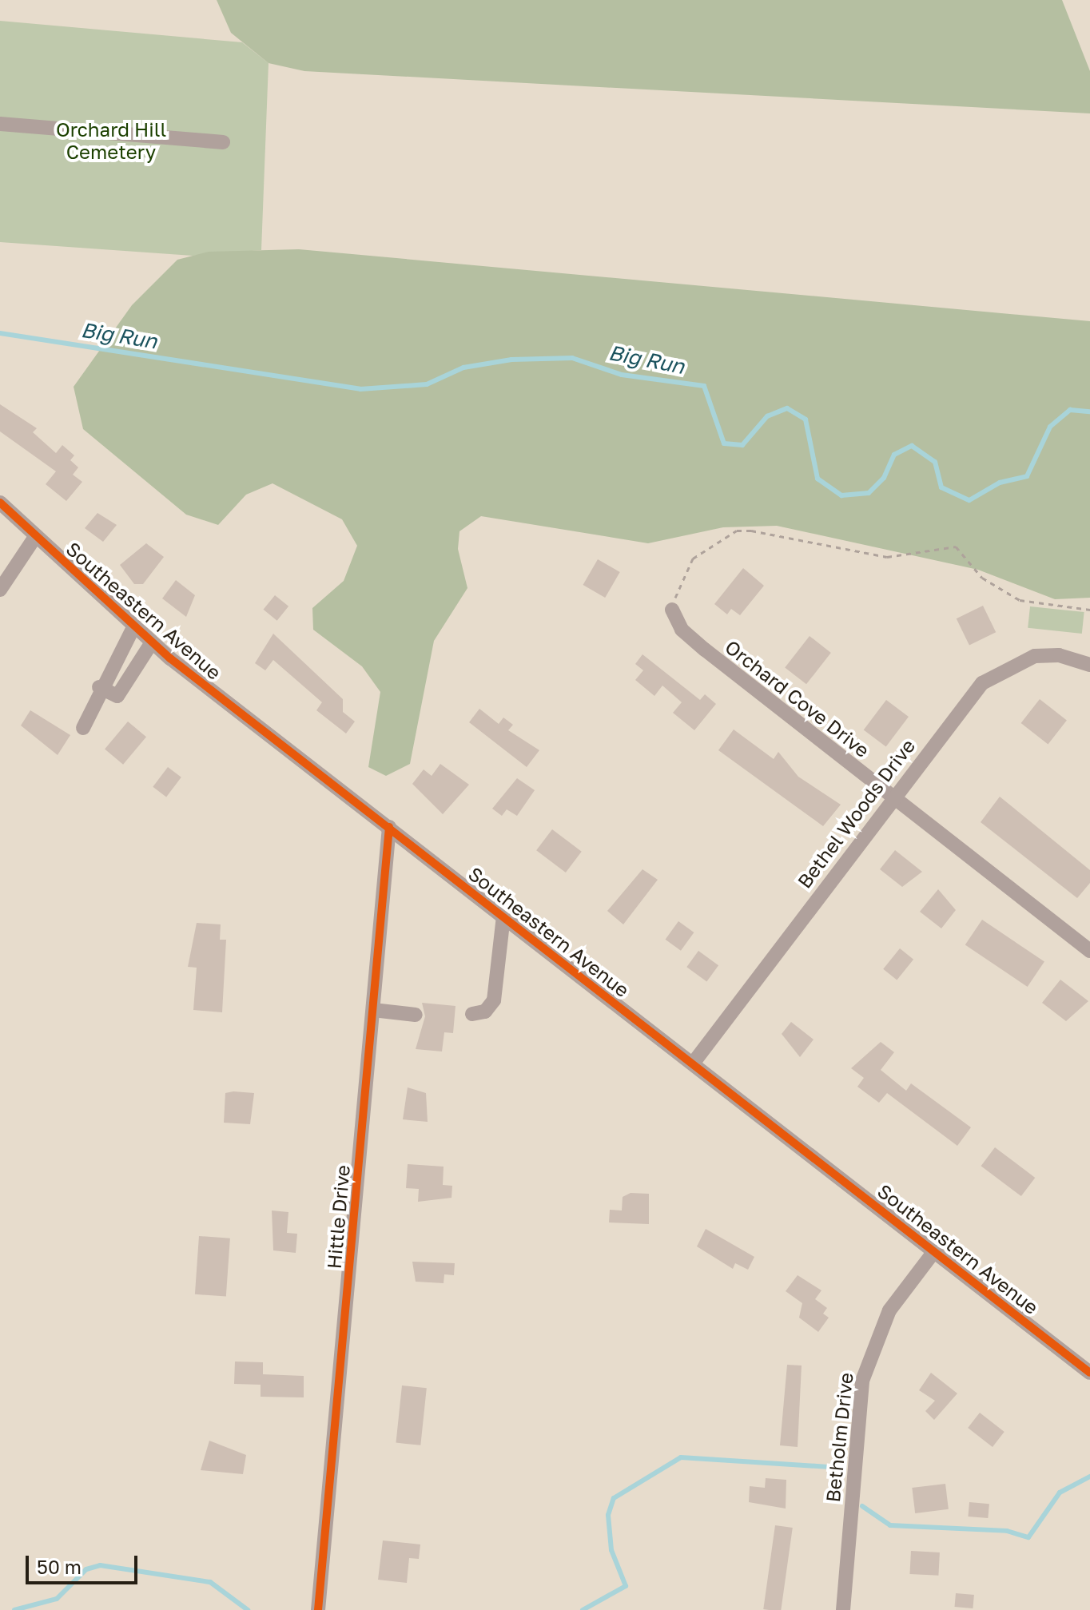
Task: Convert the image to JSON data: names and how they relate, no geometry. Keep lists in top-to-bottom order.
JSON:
{
  "streets": {
    "street": [
      "Southeastern Avenue",
      "Orchard Cove Drive",
      "Bethel Woods Drive",
      "Hittle Drive",
      "Betholm Drive"
    ]
  },
  "crossings": [
    ["Southeastern Avenue", "Bethel Woods Drive"],
    ["Southeastern Avenue", "Hittle Drive"],
    ["Southeastern Avenue", "Betholm Drive"],
    ["Orchard Cove Drive", "Bethel Woods Drive"]
  ],
  "water": ["Big Run"],
  "parks": ["Orchard Hill Cemetery"],
  "scale_bar": "50 m"
}
